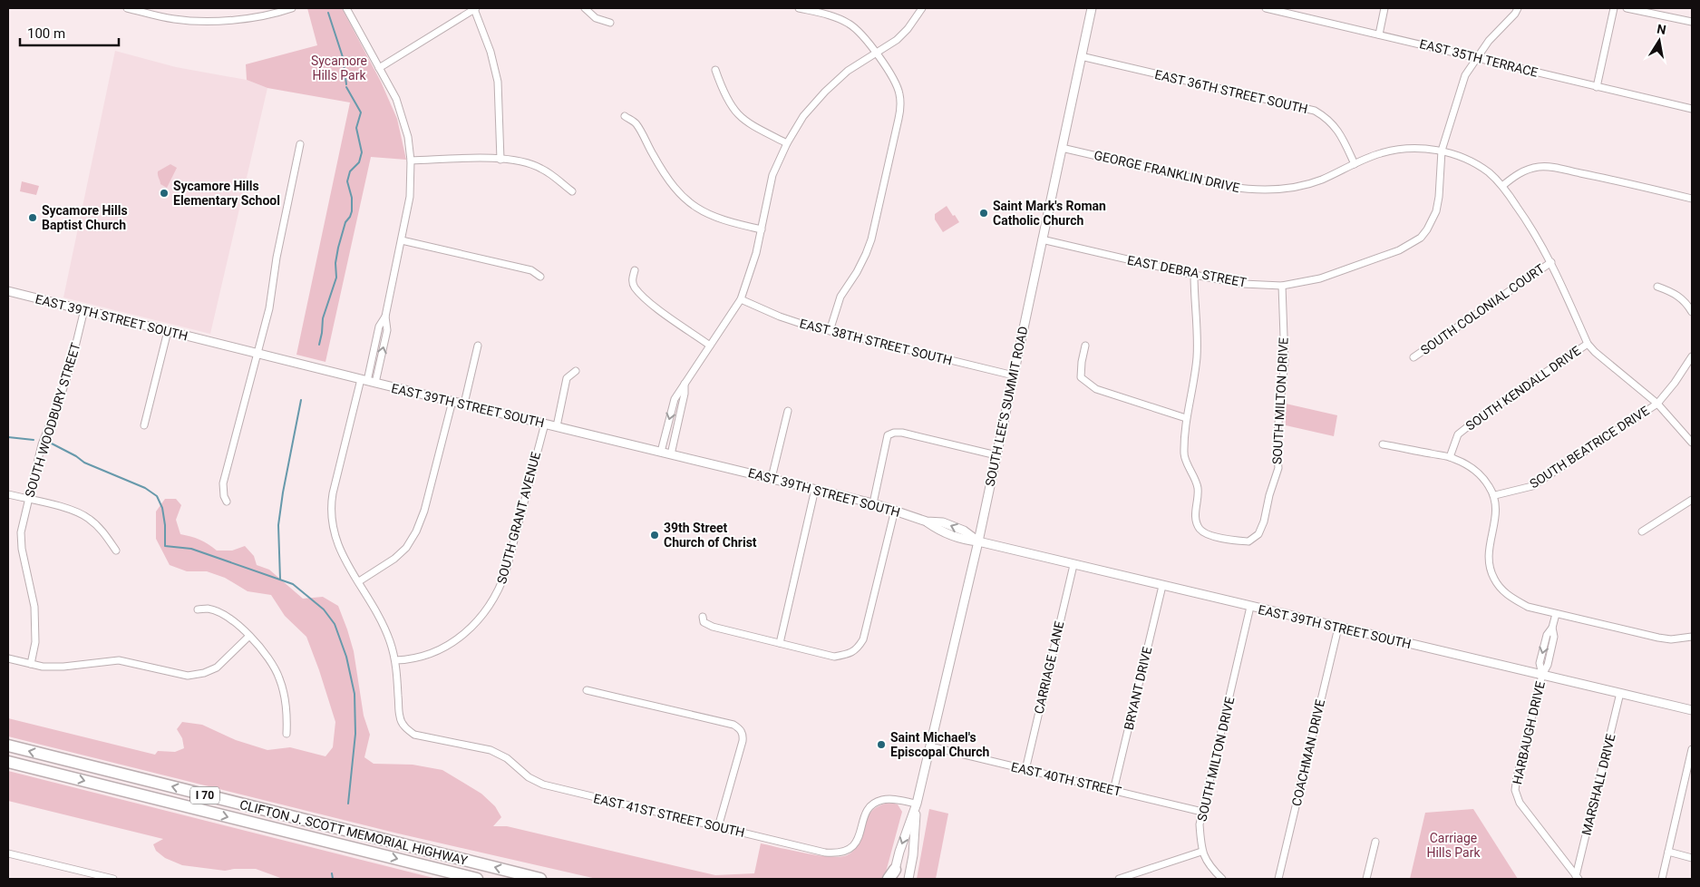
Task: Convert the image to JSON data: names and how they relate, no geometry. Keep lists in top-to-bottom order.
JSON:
{
  "streets": {
    "highway": ["I 70", "CLIFTON J. SCOTT MEMORIAL HIGHWAY"],
    "main road": ["EAST 39TH STREET SOUTH", "SOUTH LEE'S SUMMIT ROAD"],
    "street": [
      "EAST 35TH TERRACE",
      "EAST 36TH STREET SOUTH",
      "GEORGE FRANKLIN DRIVE",
      "EAST DEBRA STREET",
      "SOUTH COLONIAL COURT",
      "EAST 38TH STREET SOUTH",
      "SOUTH KENDALL DRIVE",
      "SOUTH MILTON DRIVE",
      "SOUTH WOODBURY STREET",
      "SOUTH BEATRICE DRIVE",
      "SOUTH GRANT AVENUE",
      "CARRIAGE LANE",
      "BRYANT DRIVE",
      "HARBAUGH DRIVE",
      "COACHMAN DRIVE",
      "EAST 40TH STREET",
      "MARSHALL DRIVE",
      "EAST 41ST STREET SOUTH"
    ]
  },
  "crossings": [
    ["EAST 35TH TERRACE", "EAST DEBRA STREET"],
    ["EAST 36TH STREET SOUTH", "GEORGE FRANKLIN DRIVE"],
    ["EAST 36TH STREET SOUTH", "SOUTH LEE'S SUMMIT ROAD"],
    ["GEORGE FRANKLIN DRIVE", "EAST DEBRA STREET"],
    ["GEORGE FRANKLIN DRIVE", "SOUTH COLONIAL COURT"],
    ["GEORGE FRANKLIN DRIVE", "SOUTH KENDALL DRIVE"],
    ["GEORGE FRANKLIN DRIVE", "SOUTH LEE'S SUMMIT ROAD"],
    ["GEORGE FRANKLIN DRIVE", "SOUTH BEATRICE DRIVE"],
    ["EAST DEBRA STREET", "SOUTH MILTON DRIVE"],
    ["EAST DEBRA STREET", "SOUTH LEE'S SUMMIT ROAD"],
    ["EAST 39TH STREET SOUTH", "SOUTH MILTON DRIVE"],
    ["EAST 39TH STREET SOUTH", "SOUTH LEE'S SUMMIT ROAD"],
    ["EAST 39TH STREET SOUTH", "SOUTH WOODBURY STREET"],
    ["EAST 39TH STREET SOUTH", "SOUTH GRANT AVENUE"],
    ["EAST 39TH STREET SOUTH", "CARRIAGE LANE"],
    ["EAST 39TH STREET SOUTH", "BRYANT DRIVE"],
    ["EAST 39TH STREET SOUTH", "HARBAUGH DRIVE"],
    ["EAST 39TH STREET SOUTH", "COACHMAN DRIVE"],
    ["EAST 39TH STREET SOUTH", "MARSHALL DRIVE"],
    ["EAST 38TH STREET SOUTH", "SOUTH LEE'S SUMMIT ROAD"],
    ["SOUTH MILTON DRIVE", "EAST 40TH STREET"],
    ["SOUTH LEE'S SUMMIT ROAD", "EAST 40TH STREET"],
    ["SOUTH LEE'S SUMMIT ROAD", "EAST 41ST STREET SOUTH"],
    ["SOUTH GRANT AVENUE", "EAST 41ST STREET SOUTH"],
    ["CARRIAGE LANE", "EAST 40TH STREET"],
    ["BRYANT DRIVE", "EAST 40TH STREET"],
    ["HARBAUGH DRIVE", "MARSHALL DRIVE"]
  ],
  "parks": ["Sycamore Hills Park", "Carriage Hills Park"],
  "places": [
    "Sycamore Hills Elementary School",
    "Saint Mark's Roman Catholic Church",
    "Sycamore Hills Baptist Church",
    "39th Street Church of Christ",
    "Saint Michael's Episcopal Church"
  ],
  "scale_bar": "100 m",
  "north": "top"
}
